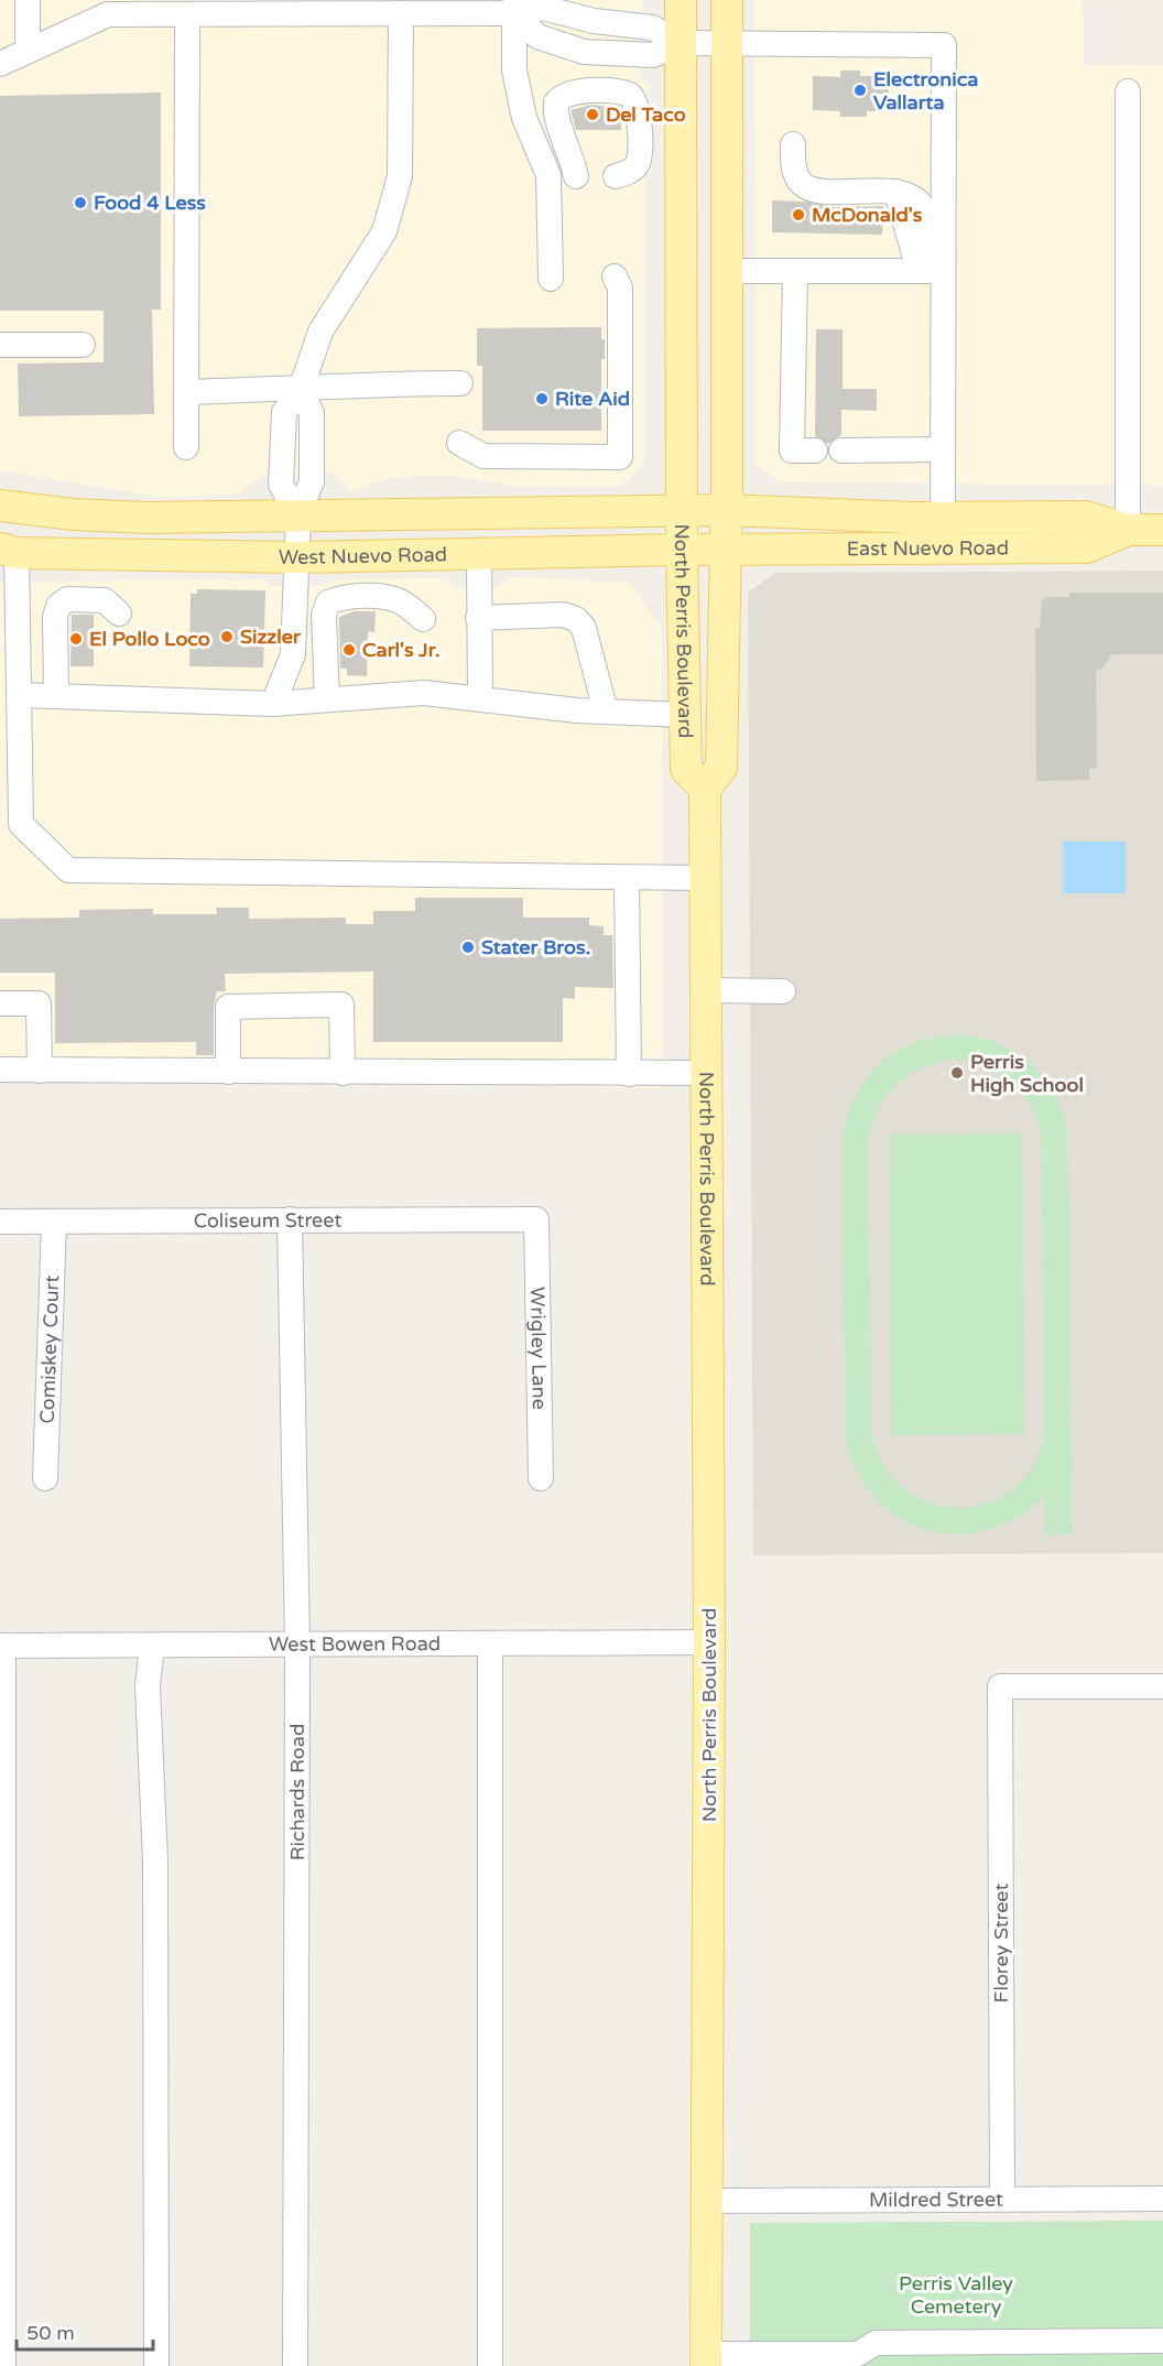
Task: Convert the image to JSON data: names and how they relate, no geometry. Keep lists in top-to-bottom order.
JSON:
{
  "streets": {
    "main road": ["East Nuevo Road", "West Nuevo Road", "North Perris Boulevard"],
    "street": [
      "Coliseum Street",
      "Wrigley Lane",
      "Comiskey Court",
      "West Bowen Road",
      "Richards Road",
      "Florey Street",
      "Mildred Street"
    ]
  },
  "crossings": [
    ["East Nuevo Road", "West Nuevo Road"],
    ["East Nuevo Road", "North Perris Boulevard"],
    ["West Nuevo Road", "North Perris Boulevard"],
    ["North Perris Boulevard", "West Bowen Road"],
    ["North Perris Boulevard", "Mildred Street"],
    ["Coliseum Street", "Wrigley Lane"],
    ["Coliseum Street", "Comiskey Court"],
    ["Coliseum Street", "Richards Road"],
    ["West Bowen Road", "Richards Road"],
    ["Florey Street", "Mildred Street"]
  ],
  "parks": ["Perris Valley Cemetery"],
  "places": [
    "Electronica Vallarta",
    "Del Taco",
    "Food 4 Less",
    "McDonald's",
    "Rite Aid",
    "Sizzler",
    "El Pollo Loco",
    "Carl's Jr.",
    "Stater Bros.",
    "Perris High School"
  ],
  "scale_bar": "50 m"
}
